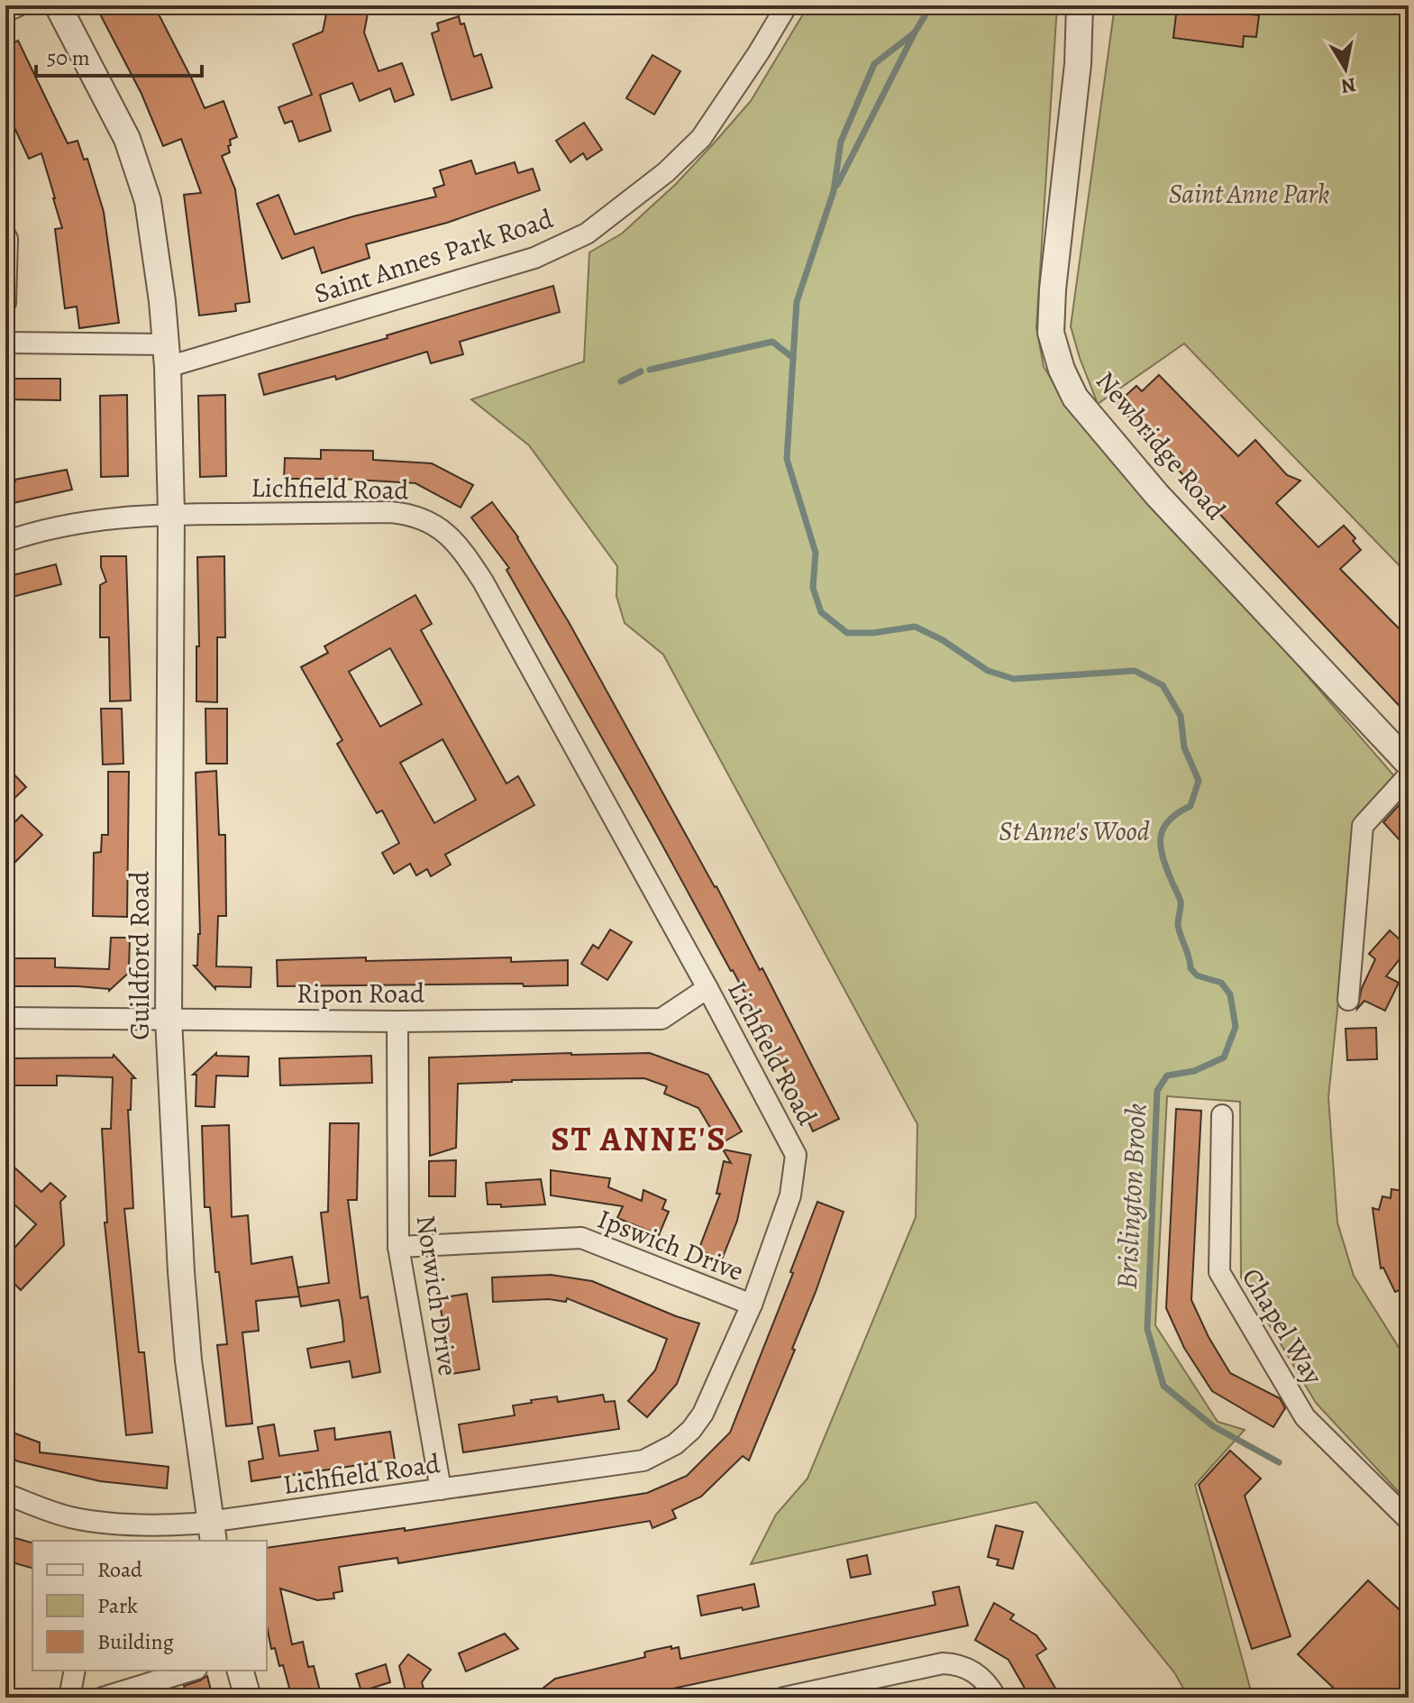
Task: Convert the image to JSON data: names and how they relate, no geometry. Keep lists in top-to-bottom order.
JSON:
{
  "streets": {
    "street": [
      "Saint Annes Park Road",
      "Newbridge Road",
      "Lichfield Road",
      "Guildford Road",
      "Ripon Road",
      "Ipswich Drive",
      "Norwich Drive",
      "Chapel Way"
    ]
  },
  "crossings": [
    ["Saint Annes Park Road", "Guildford Road"],
    ["Lichfield Road", "Guildford Road"],
    ["Lichfield Road", "Ripon Road"],
    ["Lichfield Road", "Ipswich Drive"],
    ["Lichfield Road", "Norwich Drive"],
    ["Guildford Road", "Ripon Road"],
    ["Ripon Road", "Norwich Drive"],
    ["Ipswich Drive", "Norwich Drive"]
  ],
  "districts": ["ST ANNE'S"],
  "water": ["Brislington Brook"],
  "parks": ["Saint Anne Park", "St Anne's Wood"],
  "legend": ["Road", "Park", "Building"],
  "scale_bar": "50 m",
  "north": "bottom"
}
